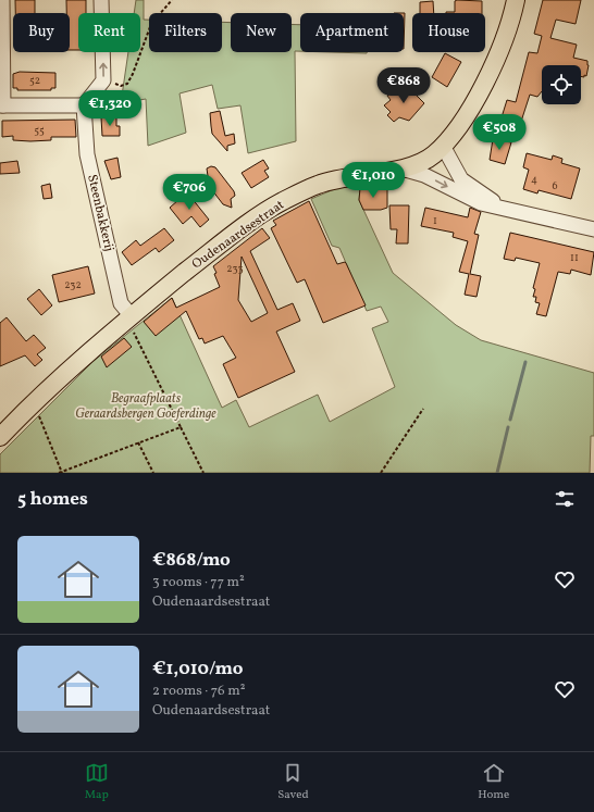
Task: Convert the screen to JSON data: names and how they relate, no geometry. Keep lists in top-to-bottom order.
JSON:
{
  "streets": {
    "main road": ["Oudenaardsestraat"],
    "street": ["Steenbakkerij"]
  },
  "crossings": [
    ["Steenbakkerij", "Oudenaardsestraat"]
  ],
  "parks": ["Begraafplaats Geraardsbergen Goeferdinge"],
  "house_numbers": [
    "52",
    "55",
    "4",
    "6",
    "1",
    "11",
    "233",
    "232"
  ],
  "page": {
    "chip": [
      "Buy",
      "Rent",
      "Filters",
      "New",
      "Apartment",
      "House"
    ],
    "price": [
      "€868",
      "€1,320",
      "€508",
      "€1,010",
      "€706"
    ],
    "heading": "5 homes",
    "list": [
      {
        "name": "€868/mo",
        "note": "3 rooms · 77 m² · Oudenaardsestraat"
      },
      {
        "name": "€1,010/mo",
        "note": "2 rooms · 76 m² · Oudenaardsestraat"
      }
    ],
    "tabs": ["Map", "Saved", "Home"]
  }
}
